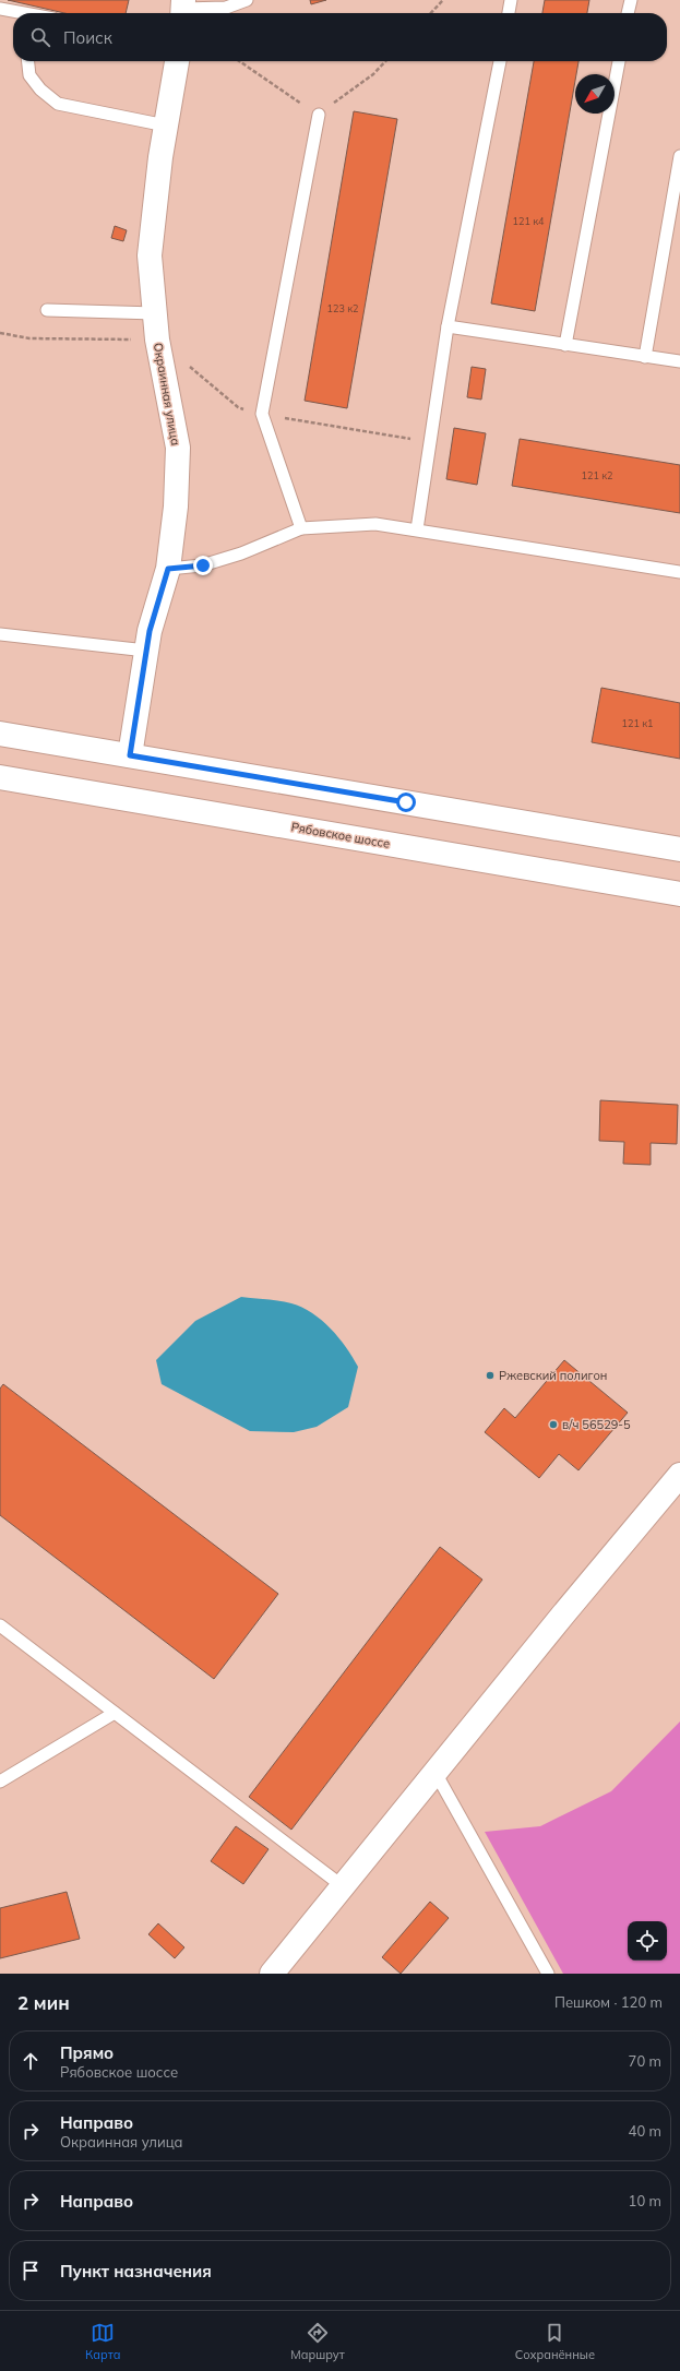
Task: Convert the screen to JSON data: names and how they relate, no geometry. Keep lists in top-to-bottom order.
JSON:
{
  "streets": {
    "main road": ["Окраинная улица", "Рябовское шоссе"]
  },
  "places": ["Ржевский полигон", "в/ч 56529-5"],
  "house_numbers": [
    "121 к4",
    "123 к2",
    "121 к2",
    "121 к1"
  ],
  "north": "bottom left",
  "page": {
    "search": "Поиск",
    "heading": ["2 мин", "Пешком · 120 m"],
    "list": [
      ["Прямо", "Рябовское шоссе", "70 m"],
      ["Направо", "Окраинная улица", "40 m"],
      ["Направо", "10 m"],
      "Пункт назначения"
    ],
    "nav": ["Карта", "Маршрут", "Сохранённые"]
  }
}
